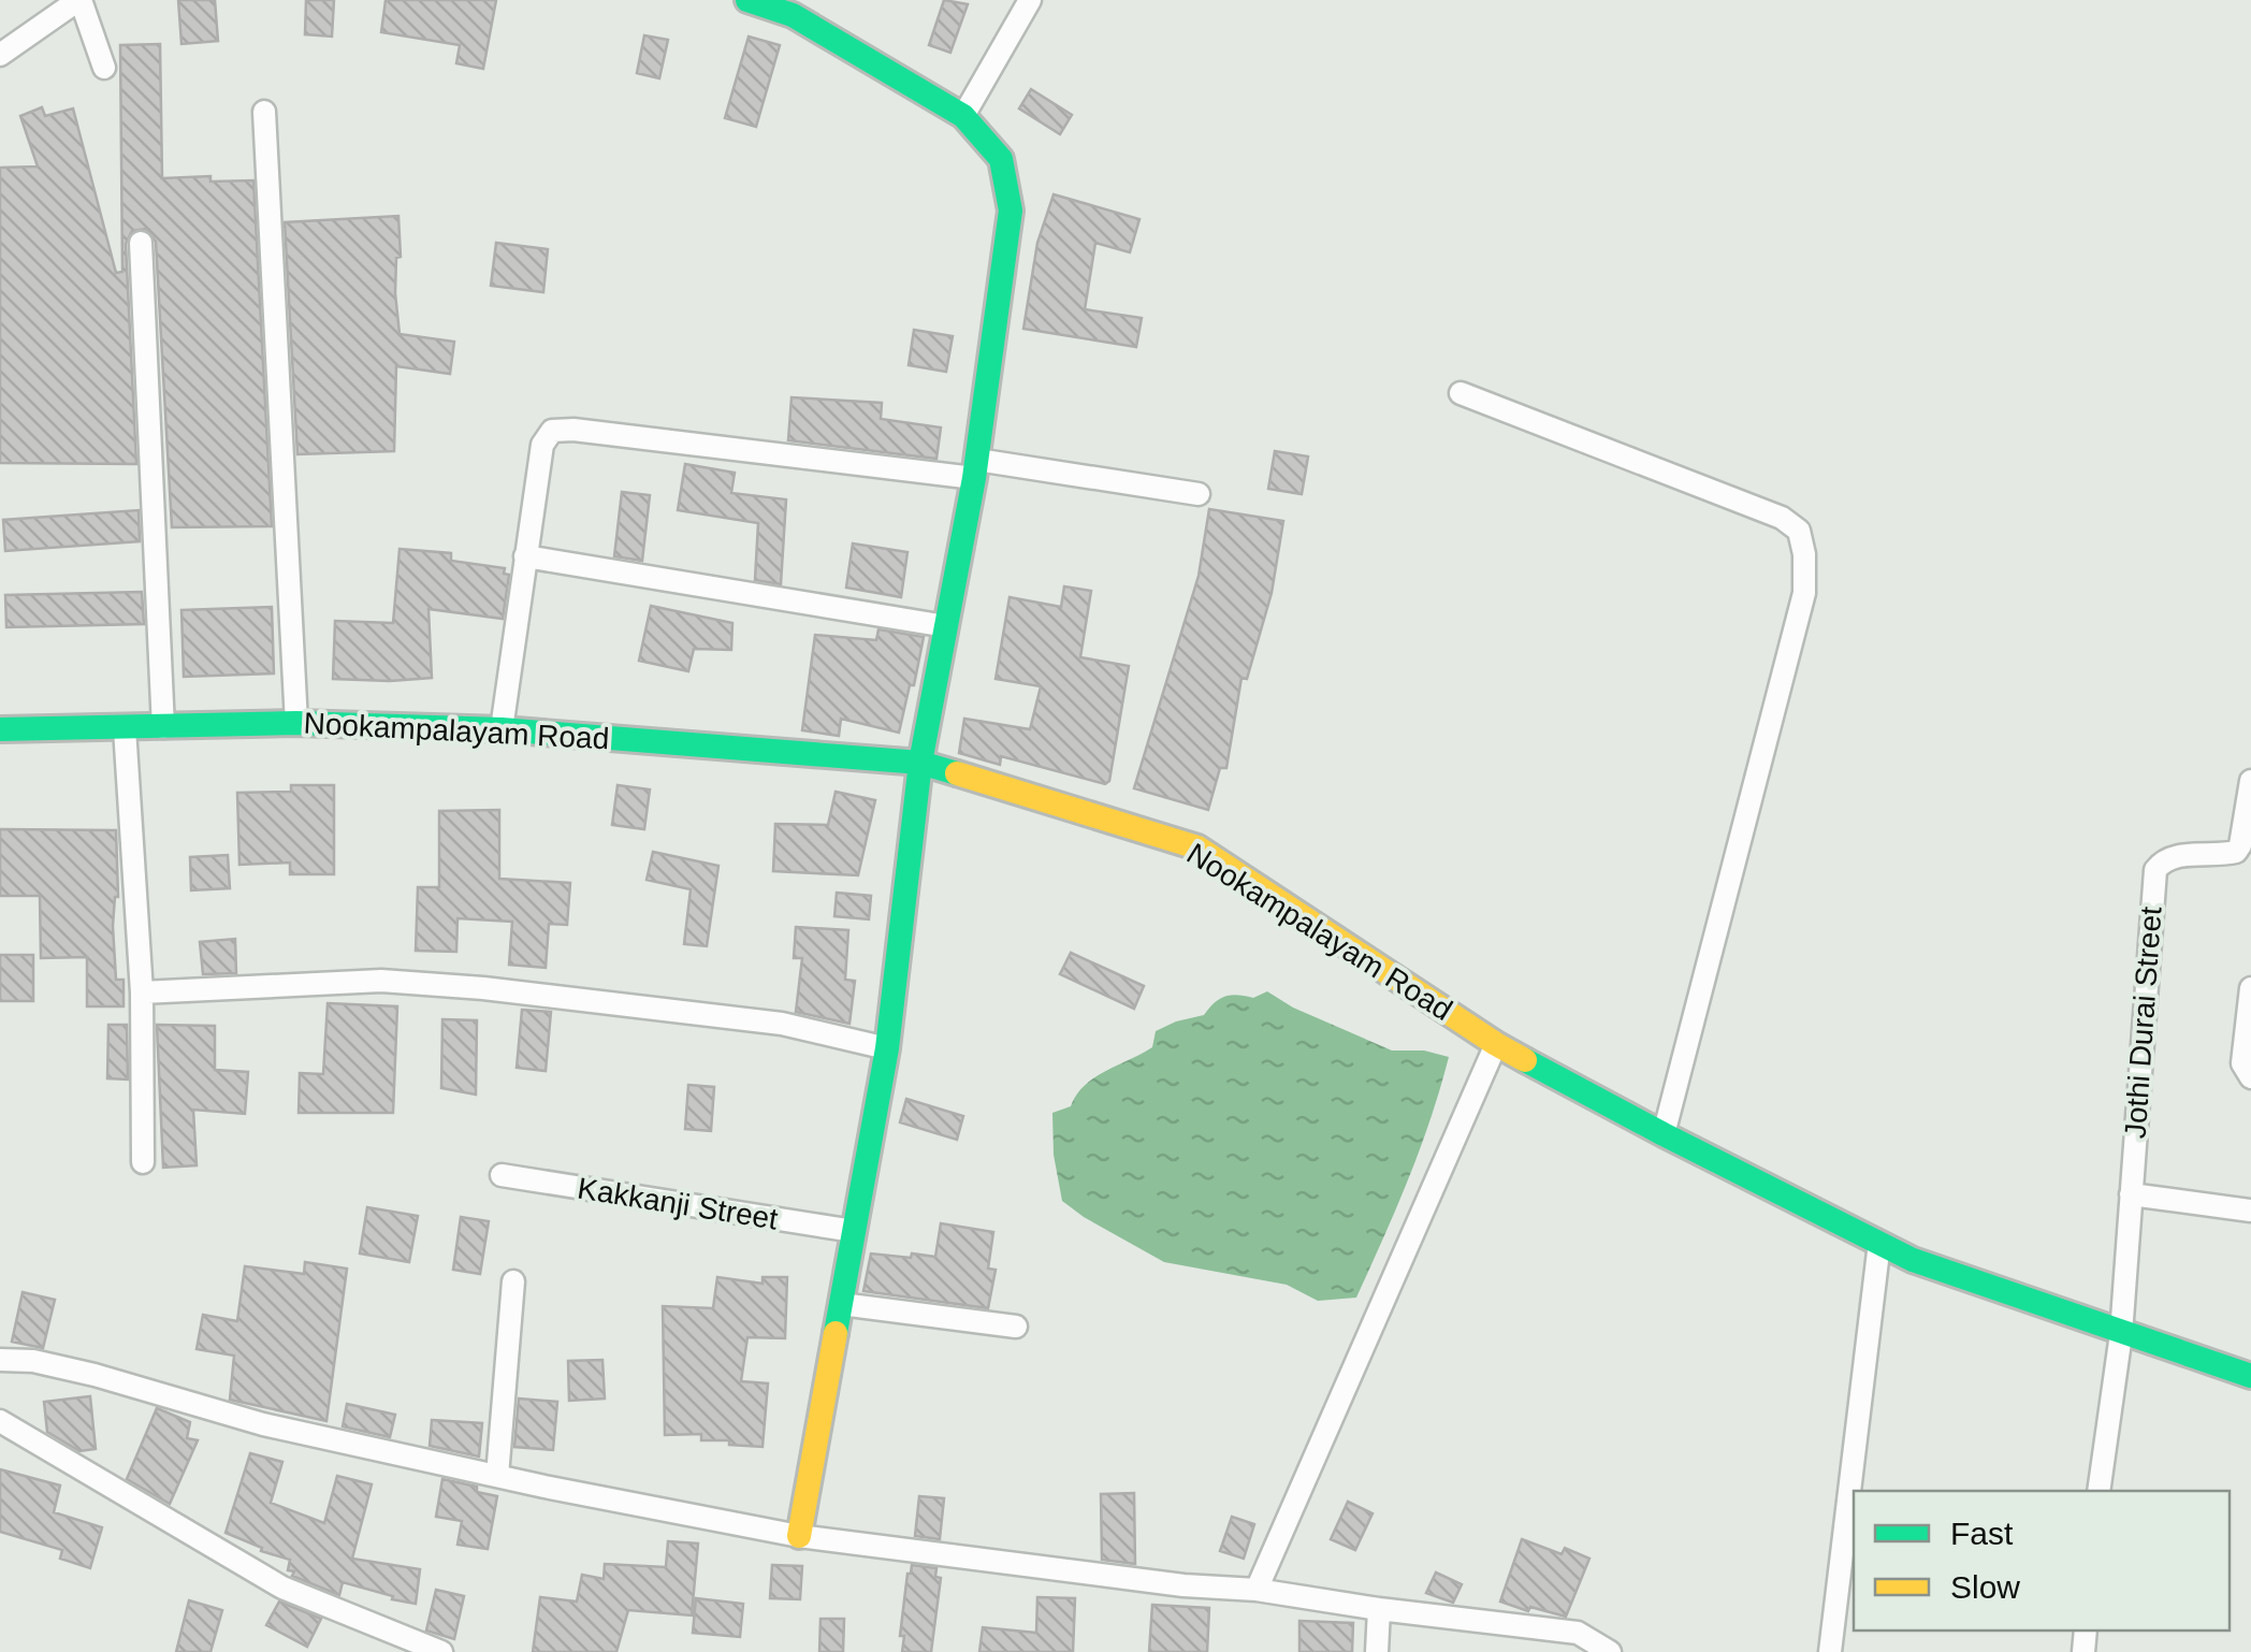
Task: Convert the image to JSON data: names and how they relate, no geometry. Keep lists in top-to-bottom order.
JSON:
{
  "streets": {
    "street": ["Nookampalayam Road", "Jothi Durai Street", "Kakkanji Street"]
  },
  "crossings": [
    ["Nookampalayam Road", "Jothi Durai Street"]
  ],
  "legend": ["Fast", "Slow"]
}
